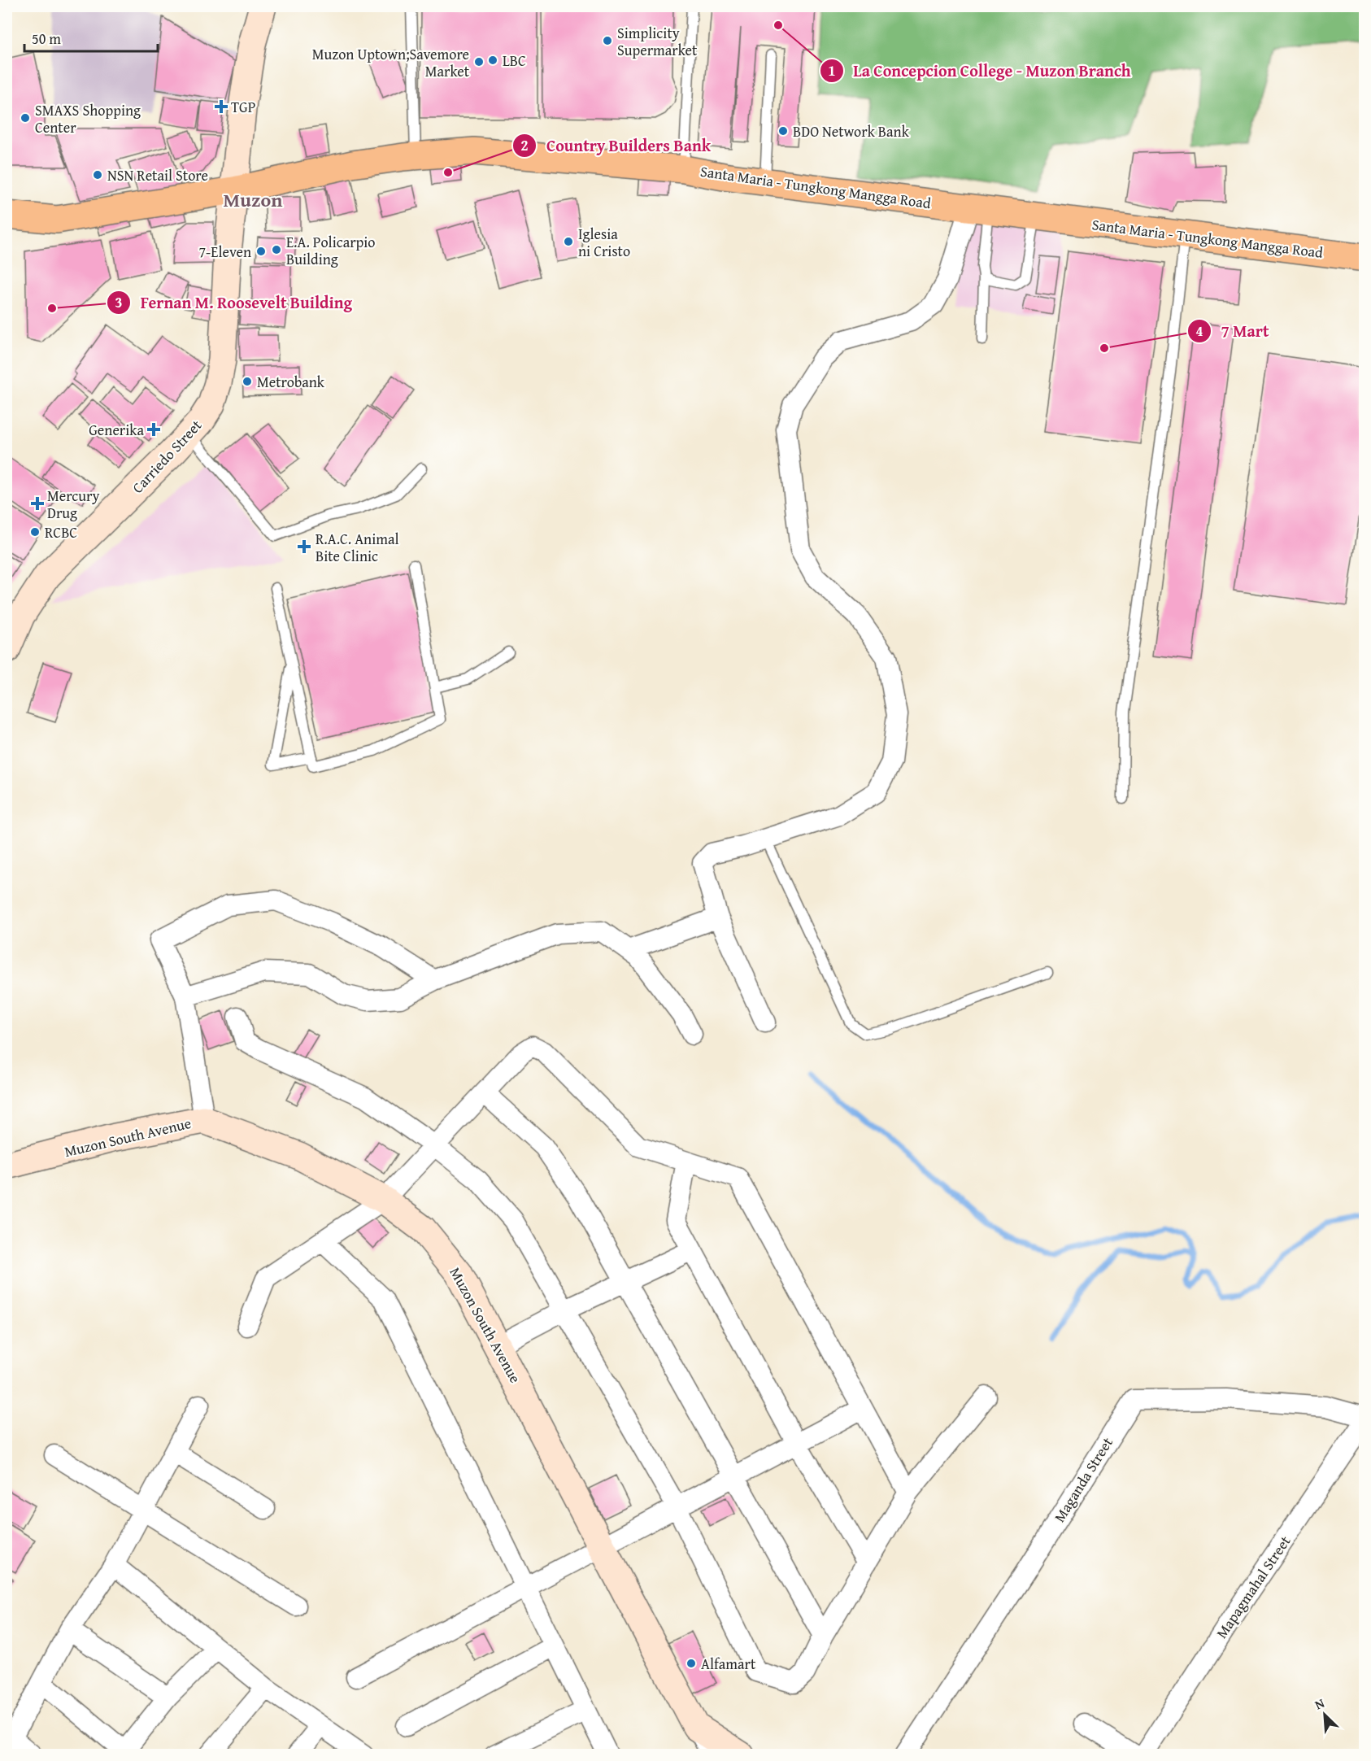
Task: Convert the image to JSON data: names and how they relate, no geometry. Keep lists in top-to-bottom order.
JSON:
{
  "streets": {
    "main road": ["Santa Maria - Tungkong Mangga Road"],
    "street": [
      "Carriedo Street",
      "Muzon South Avenue",
      "Maganda Street",
      "Mapagmahal Street"
    ]
  },
  "crossings": [
    ["Santa Maria - Tungkong Mangga Road", "Carriedo Street"]
  ],
  "districts": ["Muzon"],
  "places": {
    "other": [
      "La Concepcion College - Muzon Branch",
      "Simplicity Supermarket",
      "LBC",
      "Muzon Uptown;Savemore Market",
      "SMAXS Shopping Center",
      "BDO Network Bank",
      "Country Builders Bank",
      "NSN Retail Store",
      "Iglesia ni Cristo",
      "E.A. Policarpio Building",
      "7-Eleven",
      "Fernan M. Roosevelt Building",
      "7 Mart",
      "Metrobank",
      "RCBC",
      "Alfamart"
    ],
    "health": [
      "TGP",
      "Generika",
      "Mercury Drug",
      "R.A.C. Animal Bite Clinic"
    ]
  },
  "scale_bar": "50 m",
  "north": "top left"
}
